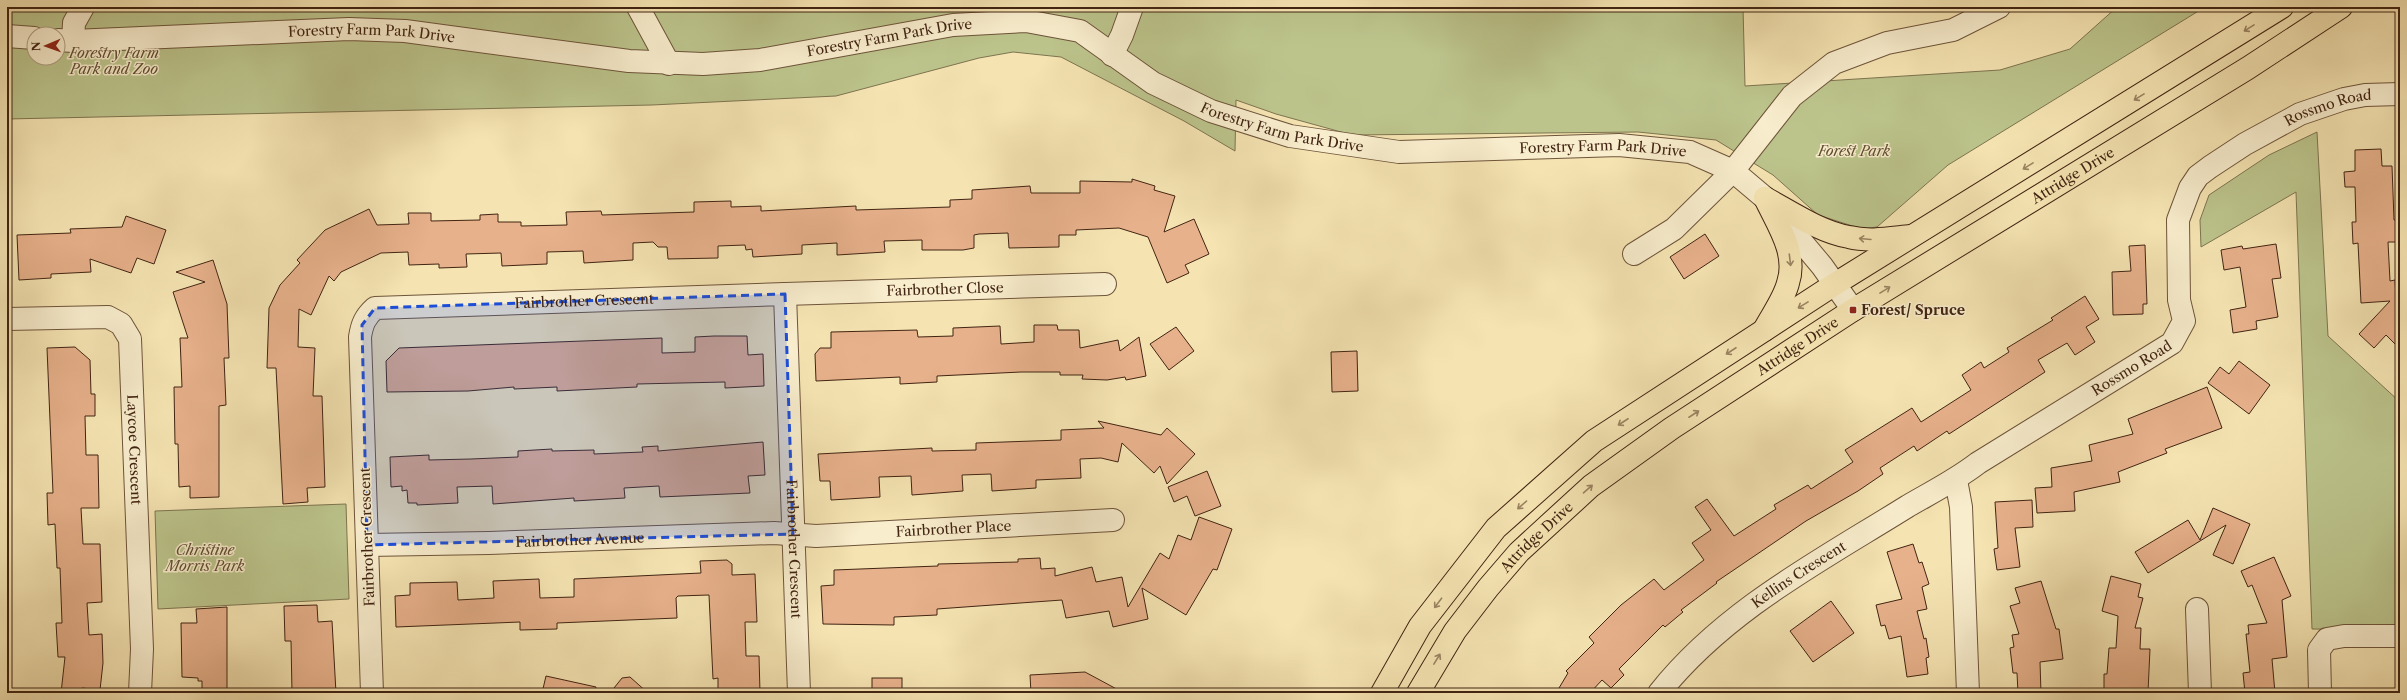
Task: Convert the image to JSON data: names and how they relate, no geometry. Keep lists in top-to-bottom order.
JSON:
{
  "streets": {
    "main road": ["Attridge Drive"],
    "street": [
      "Forestry Farm Park Drive",
      "Rossmo Road",
      "Fairbrother Close",
      "Fairbrother Crescent",
      "Laycoe Crescent",
      "Fairbrother Place",
      "Fairbrother Avenue",
      "Kellins Crescent"
    ]
  },
  "crossings": [
    ["Forestry Farm Park Drive", "Attridge Drive"],
    ["Rossmo Road", "Kellins Crescent"],
    ["Fairbrother Close", "Fairbrother Crescent"],
    ["Fairbrother Crescent", "Fairbrother Place"],
    ["Fairbrother Crescent", "Fairbrother Avenue"],
    ["Fairbrother Place", "Fairbrother Avenue"]
  ],
  "parks": ["Forestry Farm Park and Zoo", "Forest Park", "Christine Morris Park"],
  "places": {
    "transit": ["Forest/ Spruce"]
  },
  "north": "left"
}
